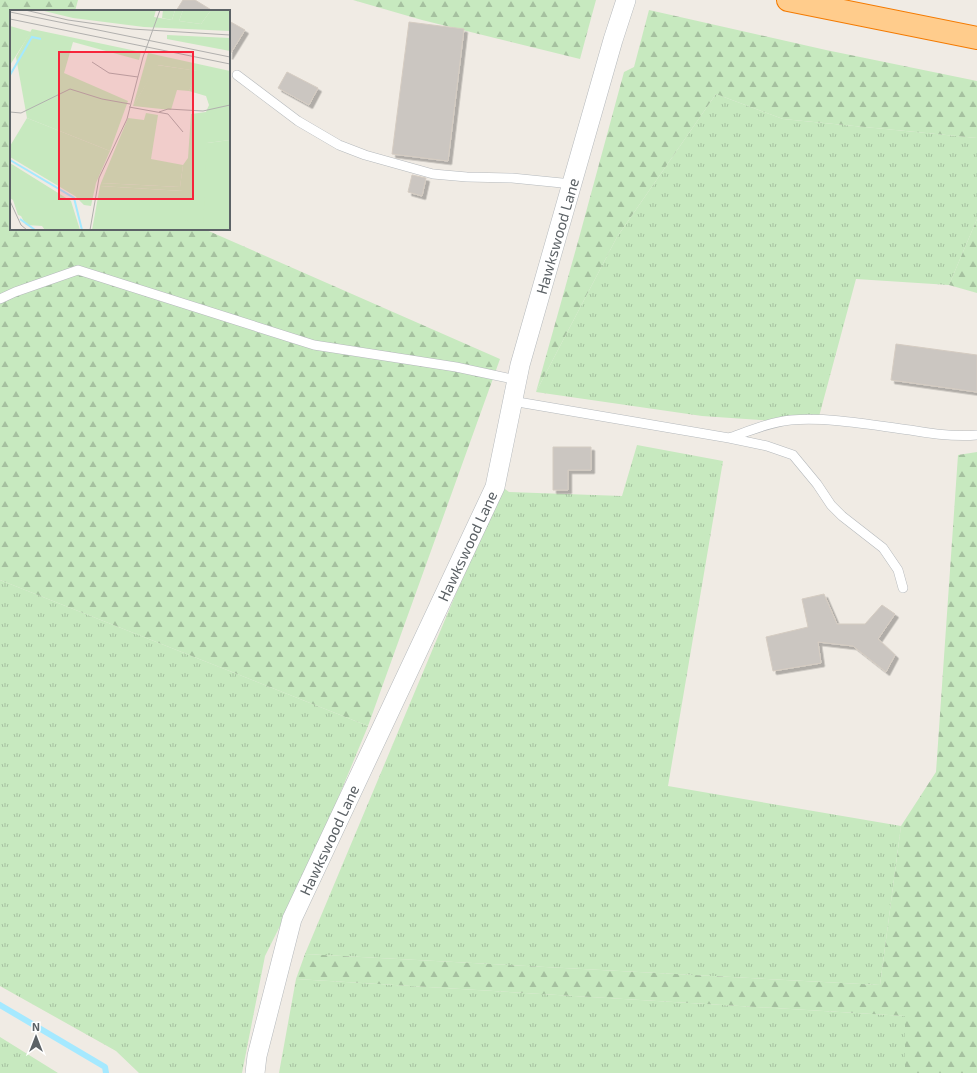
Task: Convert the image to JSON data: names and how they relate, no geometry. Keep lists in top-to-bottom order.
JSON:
{
  "streets": {
    "street": ["Hawkswood Lane"]
  },
  "north": "top"
}
